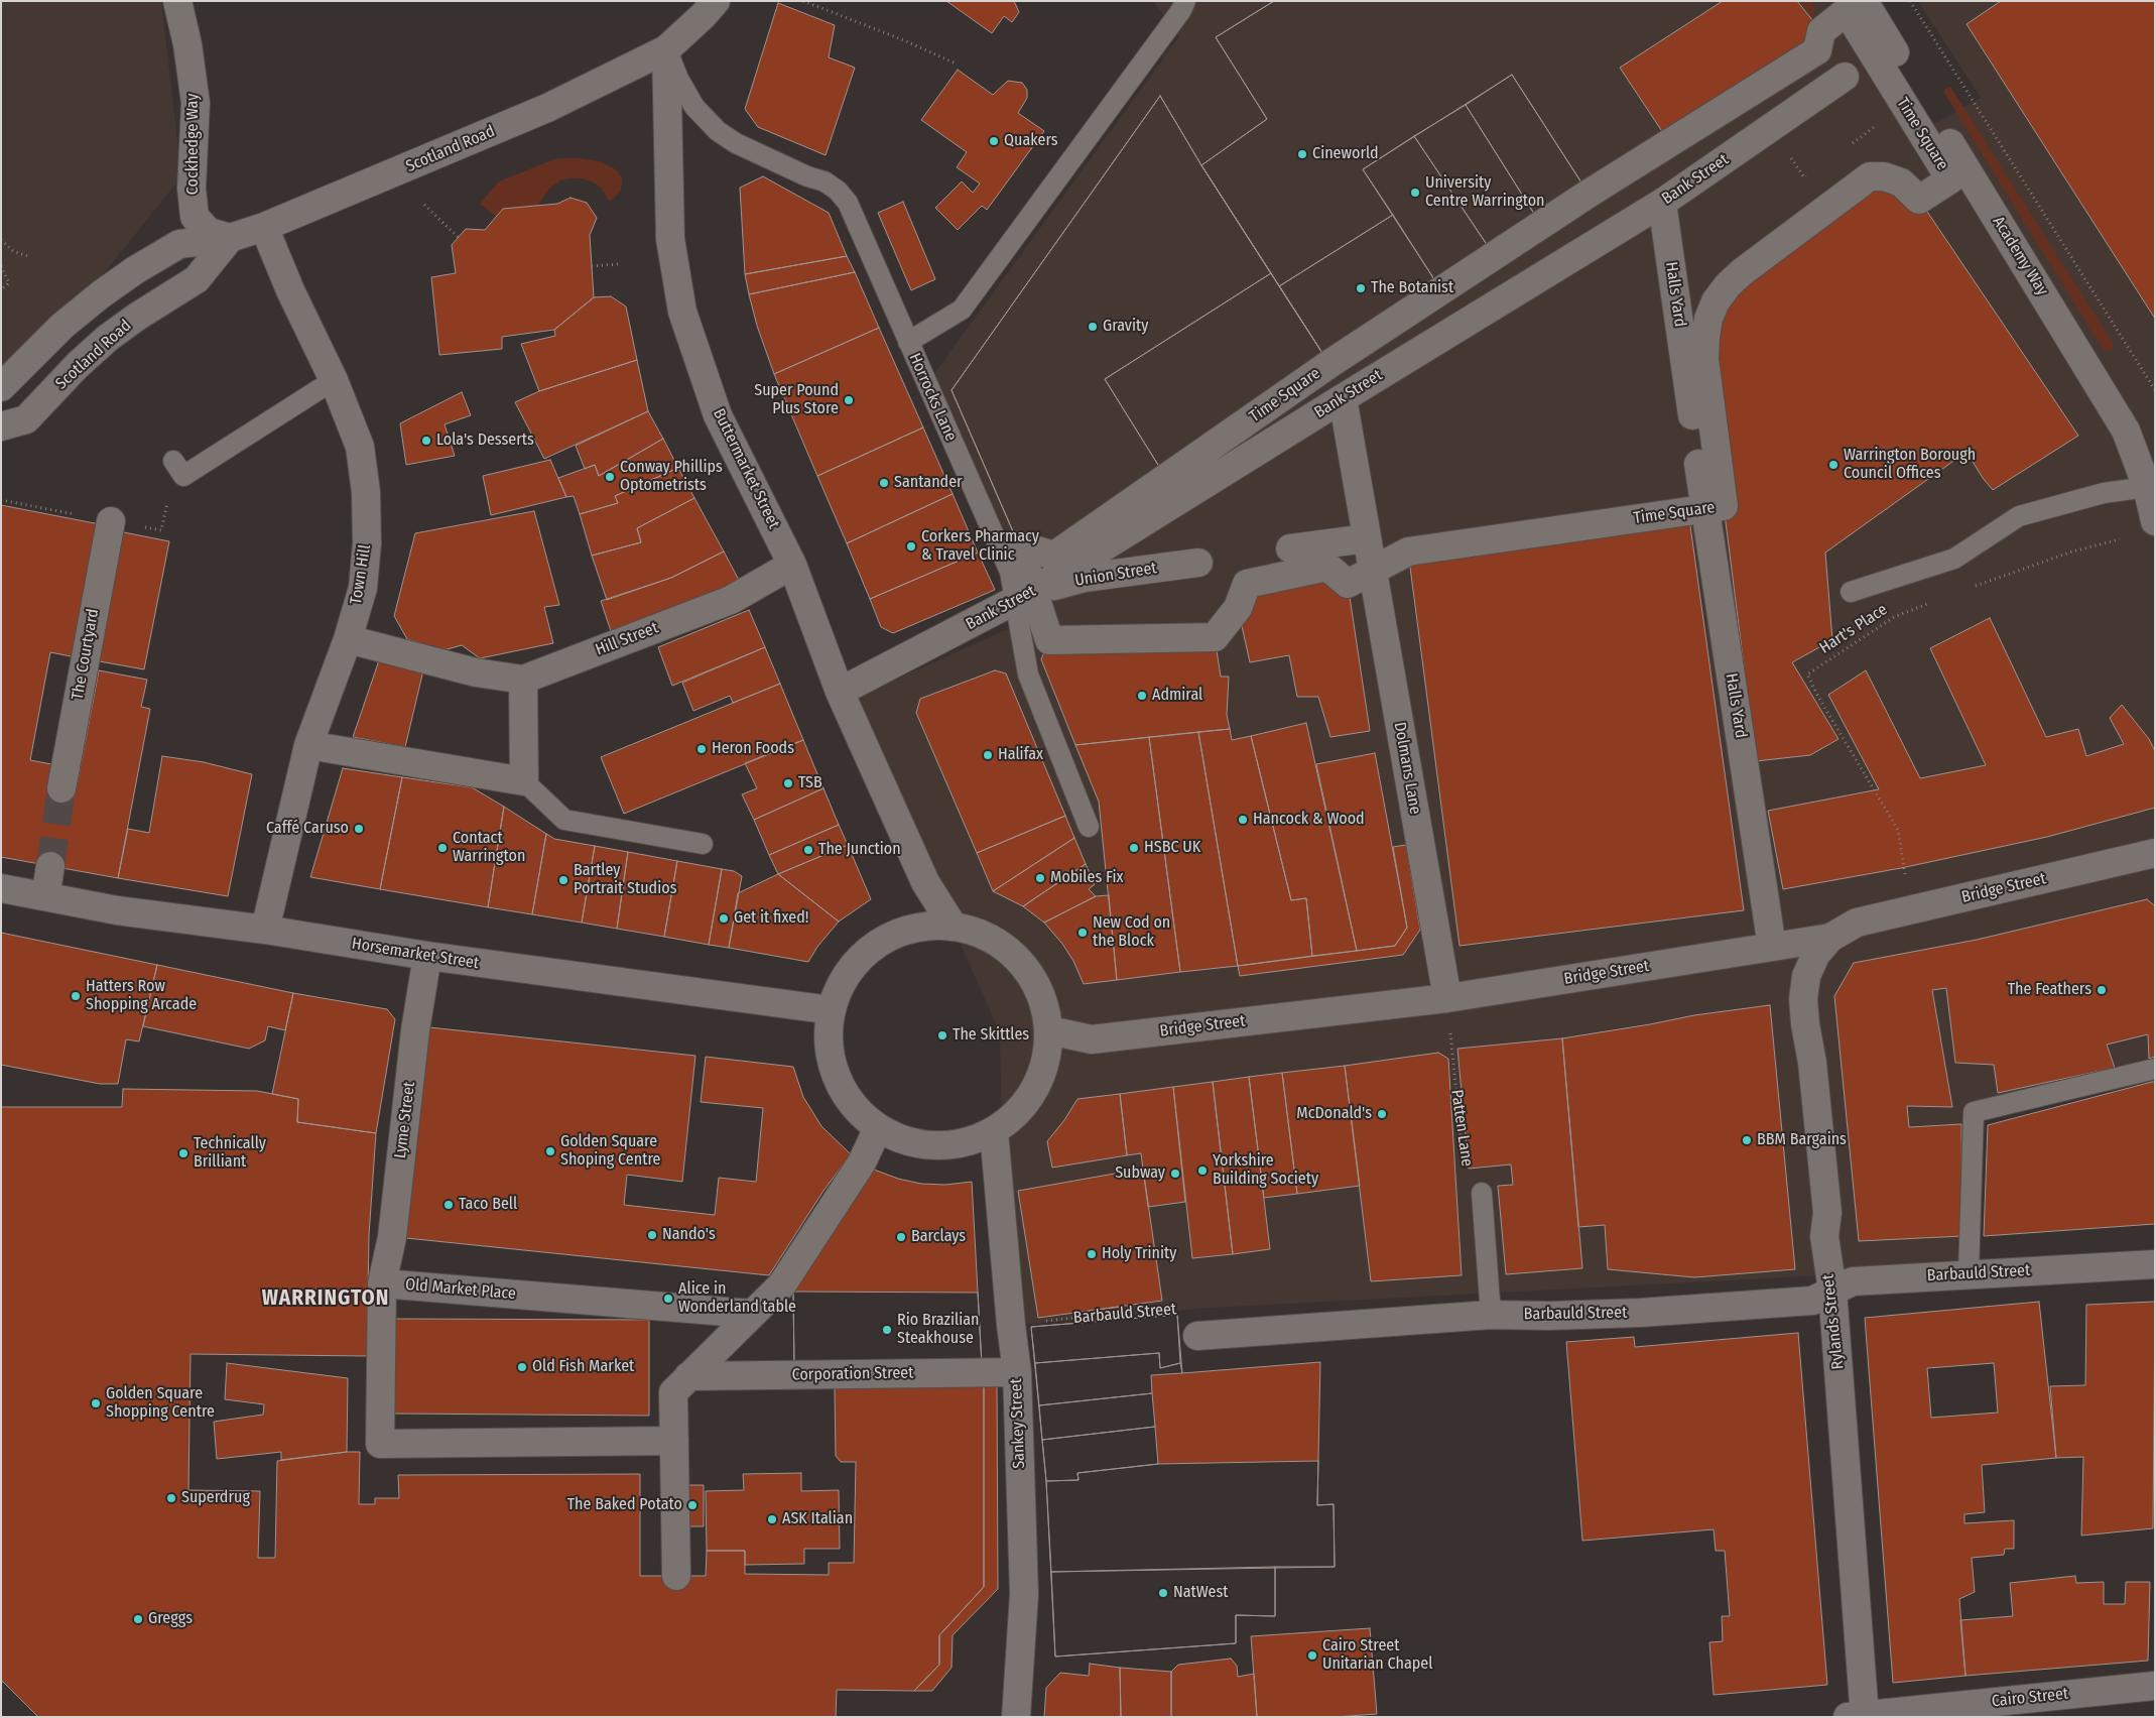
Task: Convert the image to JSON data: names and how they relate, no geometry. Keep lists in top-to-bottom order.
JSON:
{
  "streets": {
    "street": [
      "Time Square",
      "Cockhedge Way",
      "Scotland Road",
      "Bank Street",
      "Academy Way",
      "Halls Yard",
      "Buttermarket Street",
      "Town Hill",
      "Union Street",
      "Hill Street",
      "The Courtyard",
      "Dolmans Lane",
      "Bridge Street",
      "Horsemarket Street",
      "Lyme Street",
      "Barbauld Street",
      "Old Market Place",
      "Rylands Street",
      "Corporation Street",
      "Sankey Street",
      "Cairo Street"
    ],
    "lane": ["Horrocks Lane"],
    "path": ["Hart's Place", "Patten Lane"]
  },
  "crossings": [
    ["Time Square", "Bank Street"],
    ["Time Square", "Halls Yard"],
    ["Time Square", "Horrocks Lane"],
    ["Time Square", "Union Street"],
    ["Time Square", "Dolmans Lane"],
    ["Cockhedge Way", "Scotland Road"],
    ["Scotland Road", "Horrocks Lane"],
    ["Scotland Road", "Buttermarket Street"],
    ["Scotland Road", "Town Hill"],
    ["Bank Street", "Halls Yard"],
    ["Bank Street", "Horrocks Lane"],
    ["Bank Street", "Buttermarket Street"],
    ["Bank Street", "Union Street"],
    ["Bank Street", "Dolmans Lane"],
    ["Halls Yard", "Bridge Street"],
    ["Horrocks Lane", "Buttermarket Street"],
    ["Horrocks Lane", "Union Street"],
    ["Buttermarket Street", "Hill Street"],
    ["Town Hill", "Hill Street"],
    ["Town Hill", "Horsemarket Street"],
    ["Dolmans Lane", "Bridge Street"],
    ["Dolmans Lane", "Patten Lane"],
    ["Bridge Street", "Patten Lane"],
    ["Bridge Street", "Rylands Street"],
    ["Horsemarket Street", "Lyme Street"],
    ["Lyme Street", "Old Market Place"],
    ["Barbauld Street", "Rylands Street"],
    ["Barbauld Street", "Sankey Street"],
    ["Rylands Street", "Cairo Street"],
    ["Corporation Street", "Sankey Street"]
  ],
  "districts": ["WARRINGTON"],
  "places": [
    "Quakers",
    "Cineworld",
    "University Centre Warrington",
    "The Botanist",
    "Gravity",
    "Super Pound Plus Store",
    "Lola's Desserts",
    "Warrington Borough Council Offices",
    "Conway Phillips Optometrists",
    "Santander",
    "Corkers Pharmacy & Travel Clinic",
    "Admiral",
    "Heron Foods",
    "Halifax",
    "TSB",
    "Hancock & Wood",
    "Caffé Caruso",
    "Contact Warrington",
    "HSBC UK",
    "The Junction",
    "Mobiles Fix",
    "Bartley Portrait Studios",
    "Get it fixed!",
    "New Cod on the Block",
    "The Feathers",
    "Hatters Row Shopping Arcade",
    "The Skittles",
    "McDonald's",
    "BBM Bargains",
    "Golden Square Shoping Centre",
    "Technically Brilliant",
    "Yorkshire Building Society",
    "Subway",
    "Taco Bell",
    "Nando's",
    "Barclays",
    "Holy Trinity",
    "Alice in Wonderland table",
    "Rio Brazilian Steakhouse",
    "Old Fish Market",
    "Golden Square Shopping Centre",
    "Superdrug",
    "The Baked Potato",
    "ASK Italian",
    "NatWest",
    "Greggs",
    "Cairo Street Unitarian Chapel"
  ]
}
